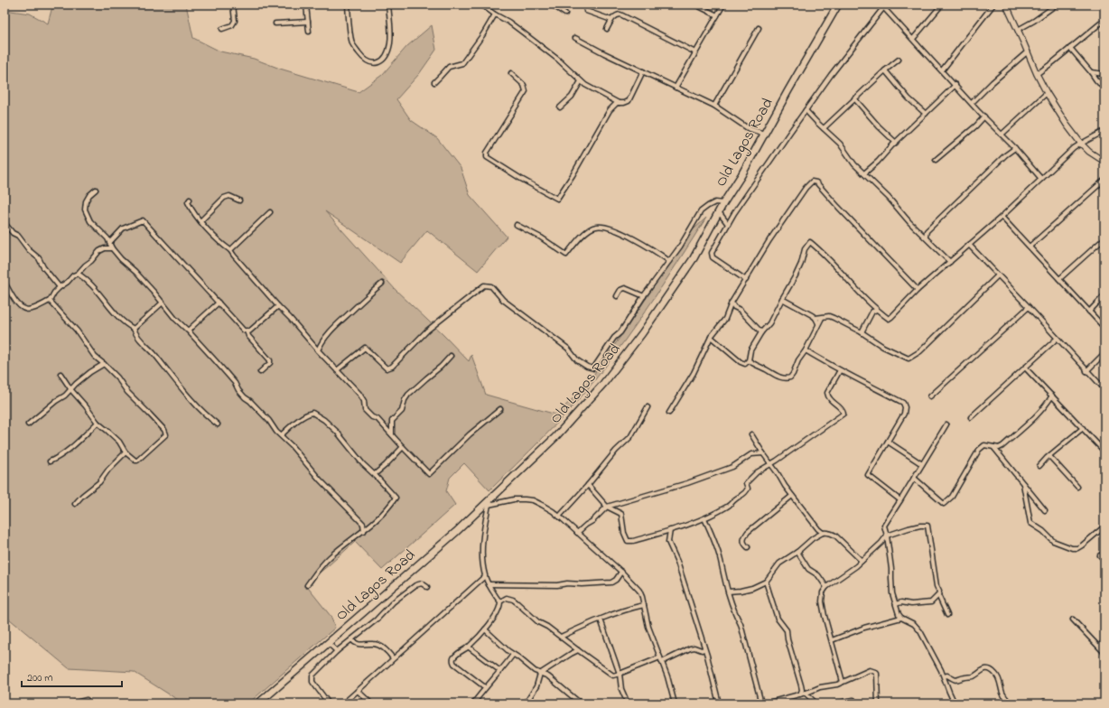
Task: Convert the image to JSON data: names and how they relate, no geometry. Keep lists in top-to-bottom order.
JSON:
{
  "streets": {
    "main road": ["Old Lagos Road"]
  },
  "scale_bar": "200 m"
}
